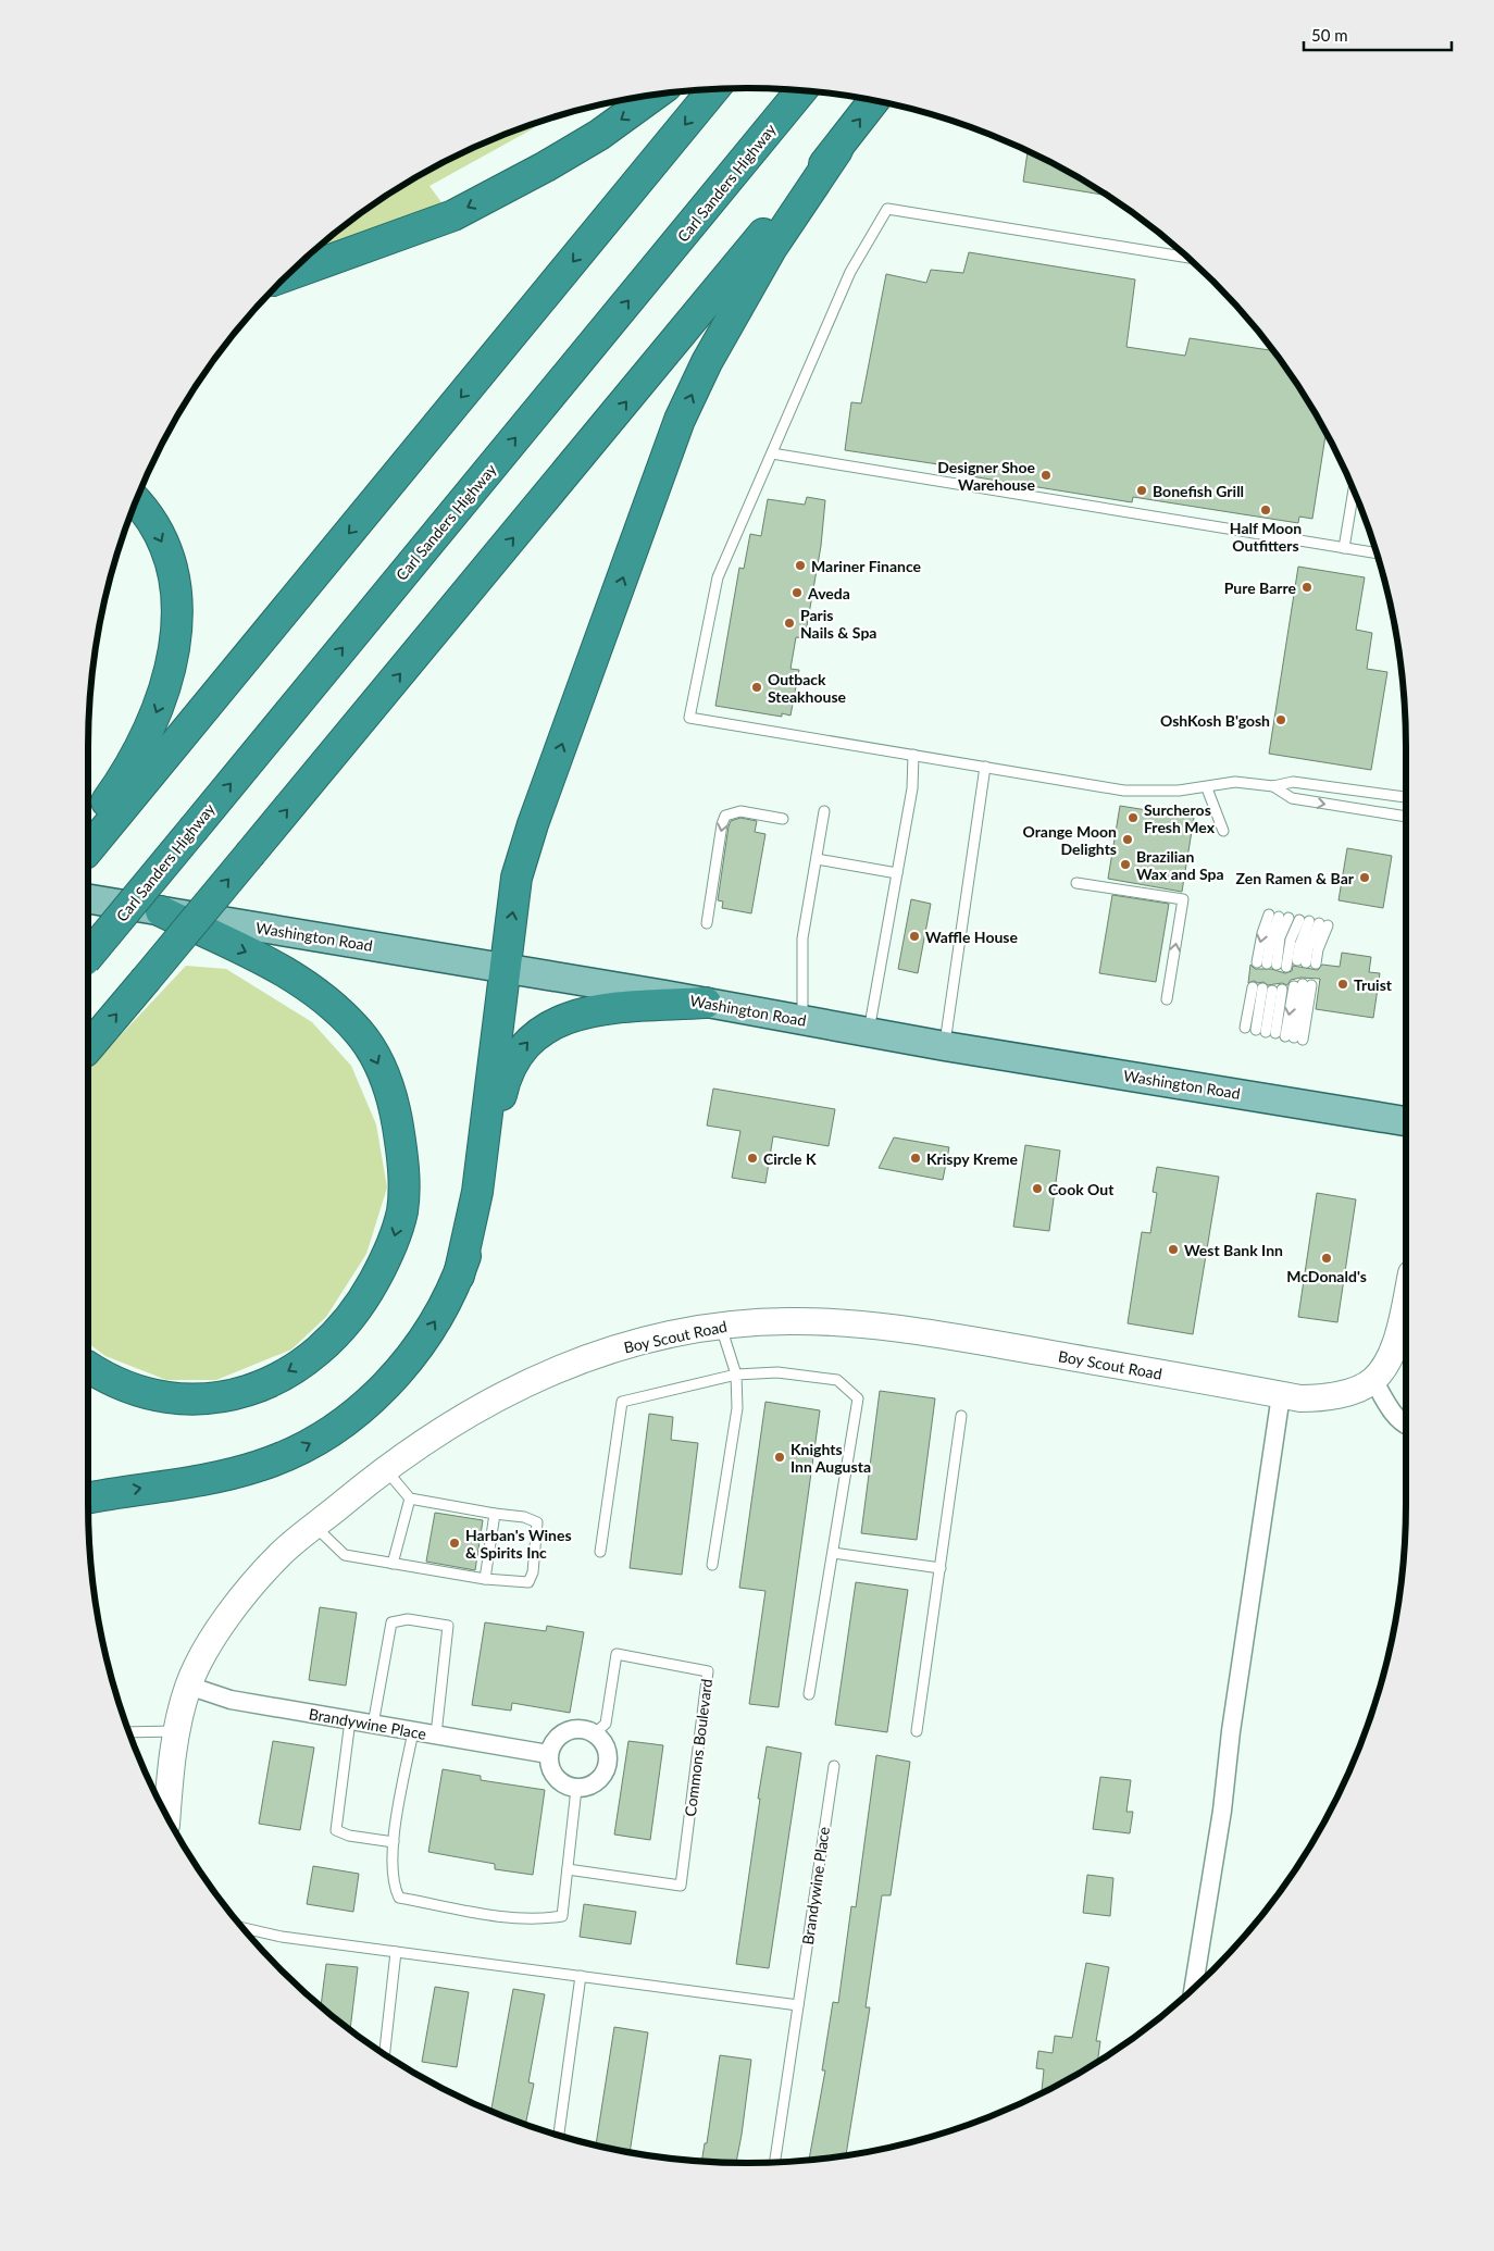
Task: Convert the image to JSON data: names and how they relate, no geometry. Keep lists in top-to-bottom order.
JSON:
{
  "streets": {
    "highway": ["Carl Sanders Highway"],
    "main road": ["Washington Road"],
    "street": ["Boy Scout Road", "Brandywine Place"],
    "lane": ["Commons Boulevard"]
  },
  "crossings": [
    ["Boy Scout Road", "Brandywine Place"],
    ["Brandywine Place", "Commons Boulevard"]
  ],
  "places": [
    "Designer Shoe Warehouse",
    "Bonefish Grill",
    "Half Moon Outfitters",
    "Mariner Finance",
    "Pure Barre",
    "Aveda",
    "Paris Nails & Spa",
    "Outback Steakhouse",
    "OshKosh B'gosh",
    "Surcheros Fresh Mex",
    "Orange Moon Delights",
    "Brazilian Wax and Spa",
    "Zen Ramen & Bar",
    "Waffle House",
    "Truist",
    "Circle K",
    "Krispy Kreme",
    "Cook Out",
    "West Bank Inn",
    "McDonald's",
    "Knights Inn Augusta",
    "Harban's Wines & Spirits Inc"
  ],
  "scale_bar": "50 m"
}
